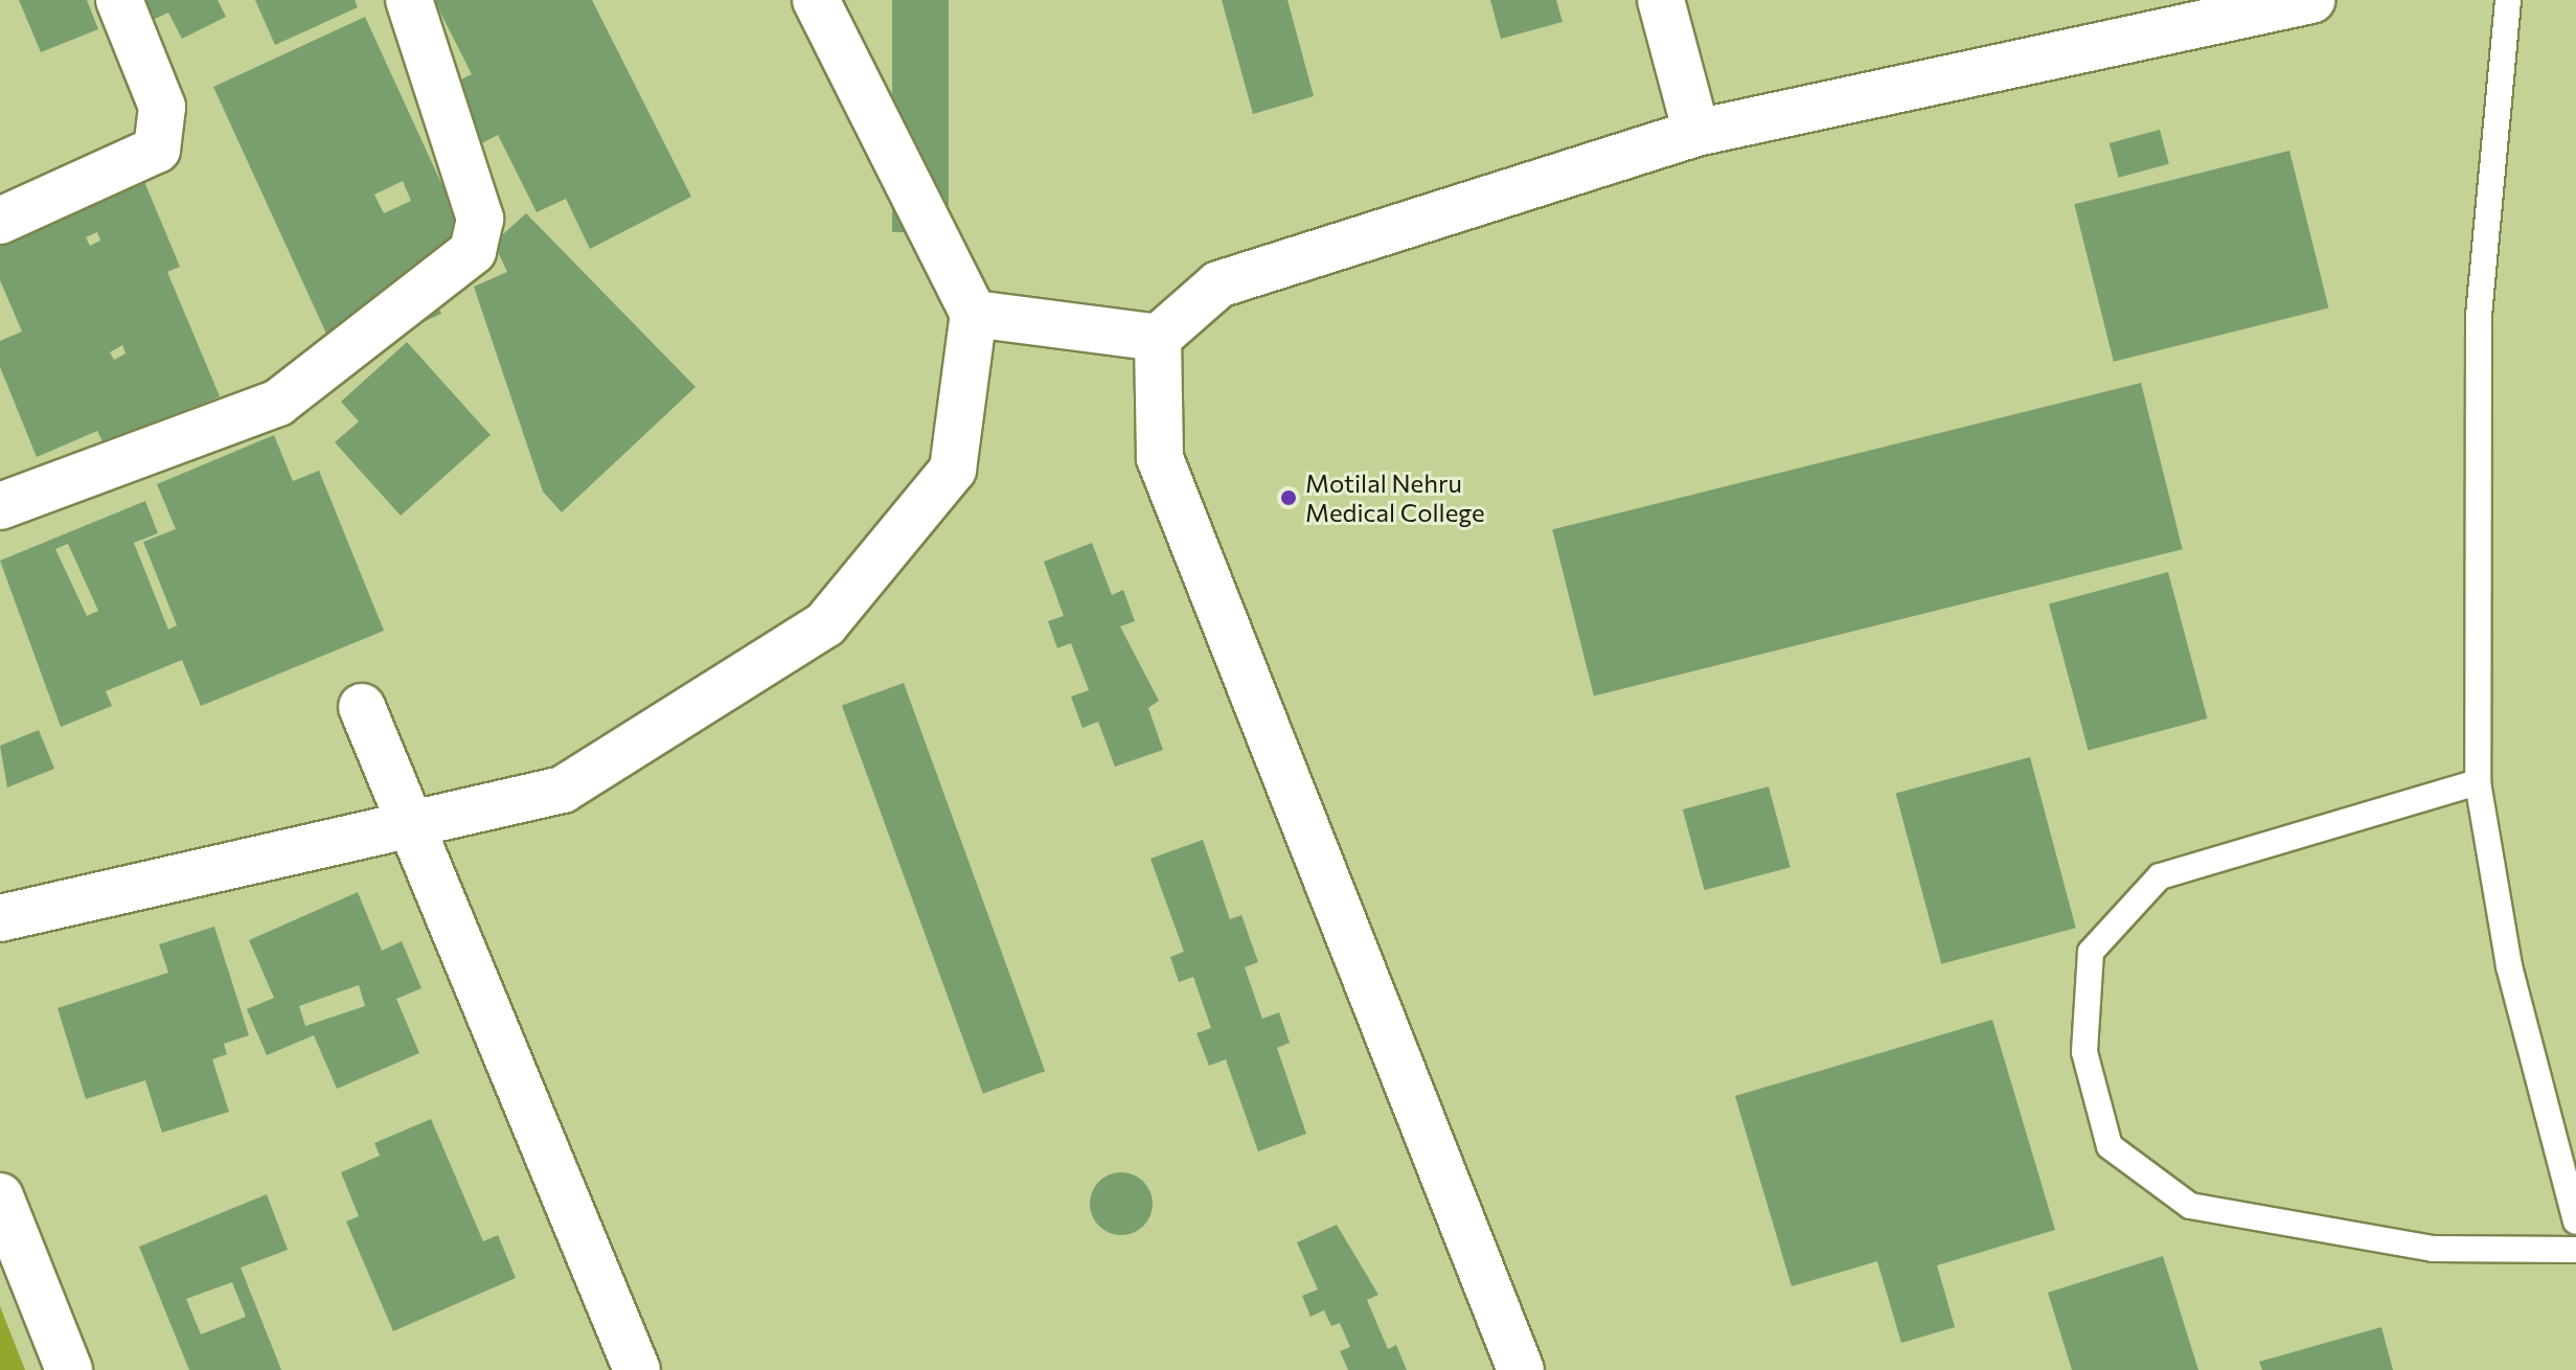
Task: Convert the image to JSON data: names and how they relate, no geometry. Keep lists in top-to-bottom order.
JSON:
{
  "places": ["Motilal Nehru Medical College"]
}
